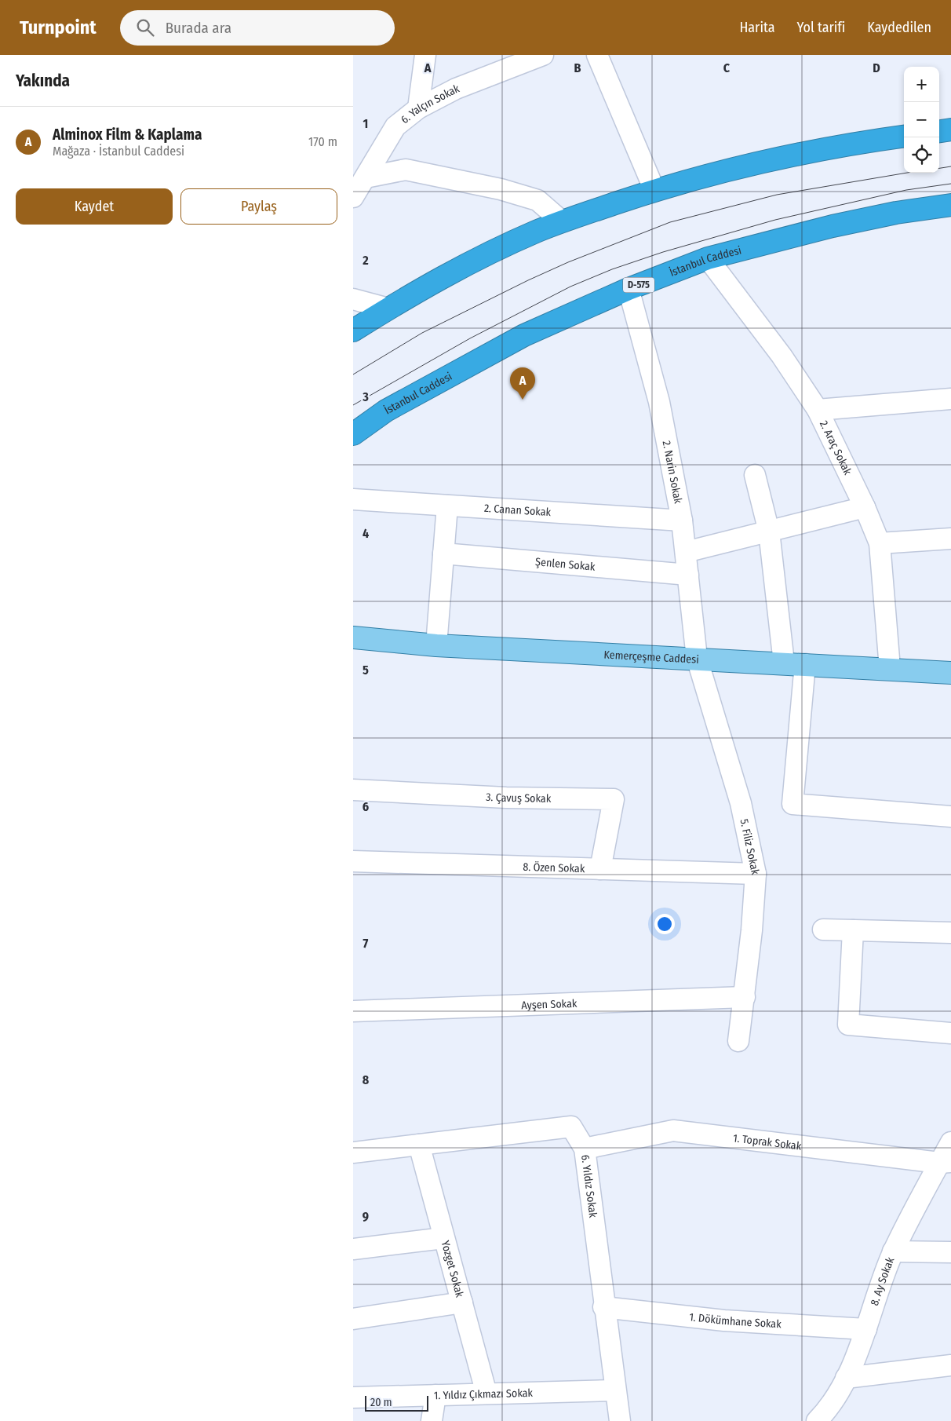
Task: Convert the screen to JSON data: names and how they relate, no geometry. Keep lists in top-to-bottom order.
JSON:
{
  "streets": {
    "highway": ["İstanbul Caddesi", "D-575"],
    "main road": ["Kemerçeşme Caddesi"],
    "street": [
      "6. Yalçın Sokak",
      "2. Araç Sokak",
      "2. Narin Sokak",
      "2. Canan Sokak",
      "Şenlen Sokak",
      "3. Çavuş Sokak",
      "5. Filiz Sokak",
      "8. Özen Sokak",
      "Ayşen Sokak",
      "1. Toprak Sokak",
      "6. Yıldız Sokak",
      "Yozget Sokak",
      "8. Ay Sokak",
      "1. Dökümhane Sokak",
      "1. Yıldız Çıkmazı Sokak"
    ]
  },
  "crossings": [
    ["İstanbul Caddesi", "2. Araç Sokak"],
    ["İstanbul Caddesi", "2. Narin Sokak"],
    ["2. Araç Sokak", "Kemerçeşme Caddesi"],
    ["2. Narin Sokak", "2. Canan Sokak"],
    ["2. Narin Sokak", "Şenlen Sokak"],
    ["2. Narin Sokak", "Kemerçeşme Caddesi"],
    ["2. Narin Sokak", "5. Filiz Sokak"],
    ["Kemerçeşme Caddesi", "5. Filiz Sokak"],
    ["3. Çavuş Sokak", "8. Özen Sokak"],
    ["5. Filiz Sokak", "8. Özen Sokak"],
    ["5. Filiz Sokak", "Ayşen Sokak"],
    ["1. Toprak Sokak", "6. Yıldız Sokak"],
    ["1. Toprak Sokak", "8. Ay Sokak"],
    ["6. Yıldız Sokak", "Yozget Sokak"],
    ["6. Yıldız Sokak", "1. Dökümhane Sokak"],
    ["6. Yıldız Sokak", "1. Yıldız Çıkmazı Sokak"],
    ["Yozget Sokak", "1. Yıldız Çıkmazı Sokak"],
    ["8. Ay Sokak", "1. Dökümhane Sokak"]
  ],
  "scale_bar": "20 m",
  "page": {
    "header": "Turnpoint",
    "search": "Burada ara",
    "nav": ["Harita", "Yol tarifi", "Kaydedilen"],
    "heading": "Yakında",
    "map_buttons": ["+", "−"],
    "list": [
      {
        "mark": "A",
        "name": "Alminox Film & Kaplama",
        "note": "Mağaza · İstanbul Caddesi",
        "value": "170 m"
      }
    ],
    "buttons": ["Kaydet", "Paylaş"],
    "pins": "A",
    "scale": "20 m"
  },
  "grid": {
    "columns": [
      "A",
      "B",
      "C",
      "D"
    ],
    "rows": [
      "1",
      "2",
      "3",
      "4",
      "5",
      "6",
      "7",
      "8",
      "9"
    ]
  }
}
